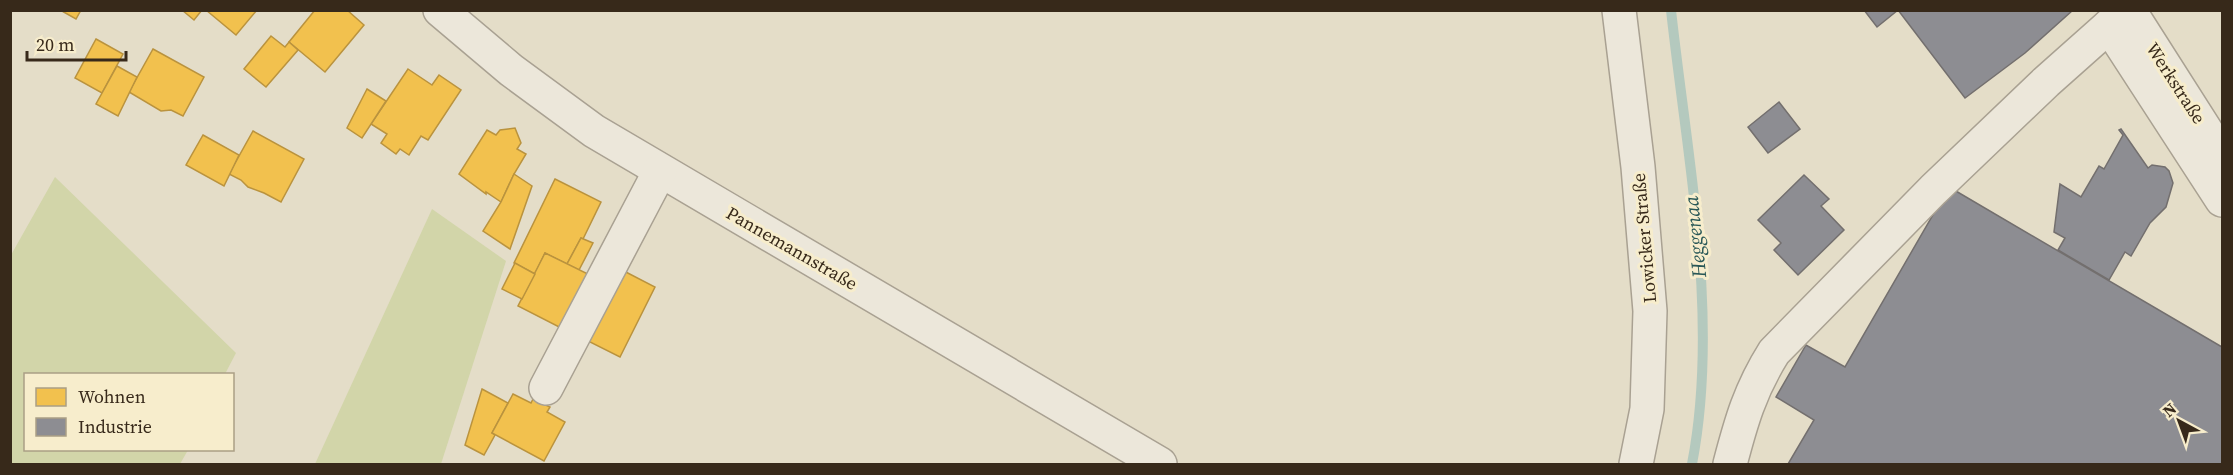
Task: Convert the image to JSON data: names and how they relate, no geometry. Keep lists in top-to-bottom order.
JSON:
{
  "streets": {
    "street": ["Werkstraße", "Lowicker Straße", "Pannemannstraße"]
  },
  "water": ["Heggenaa"],
  "legend": ["Wohnen", "Industrie"],
  "scale_bar": "20 m",
  "north": "top left"
}
